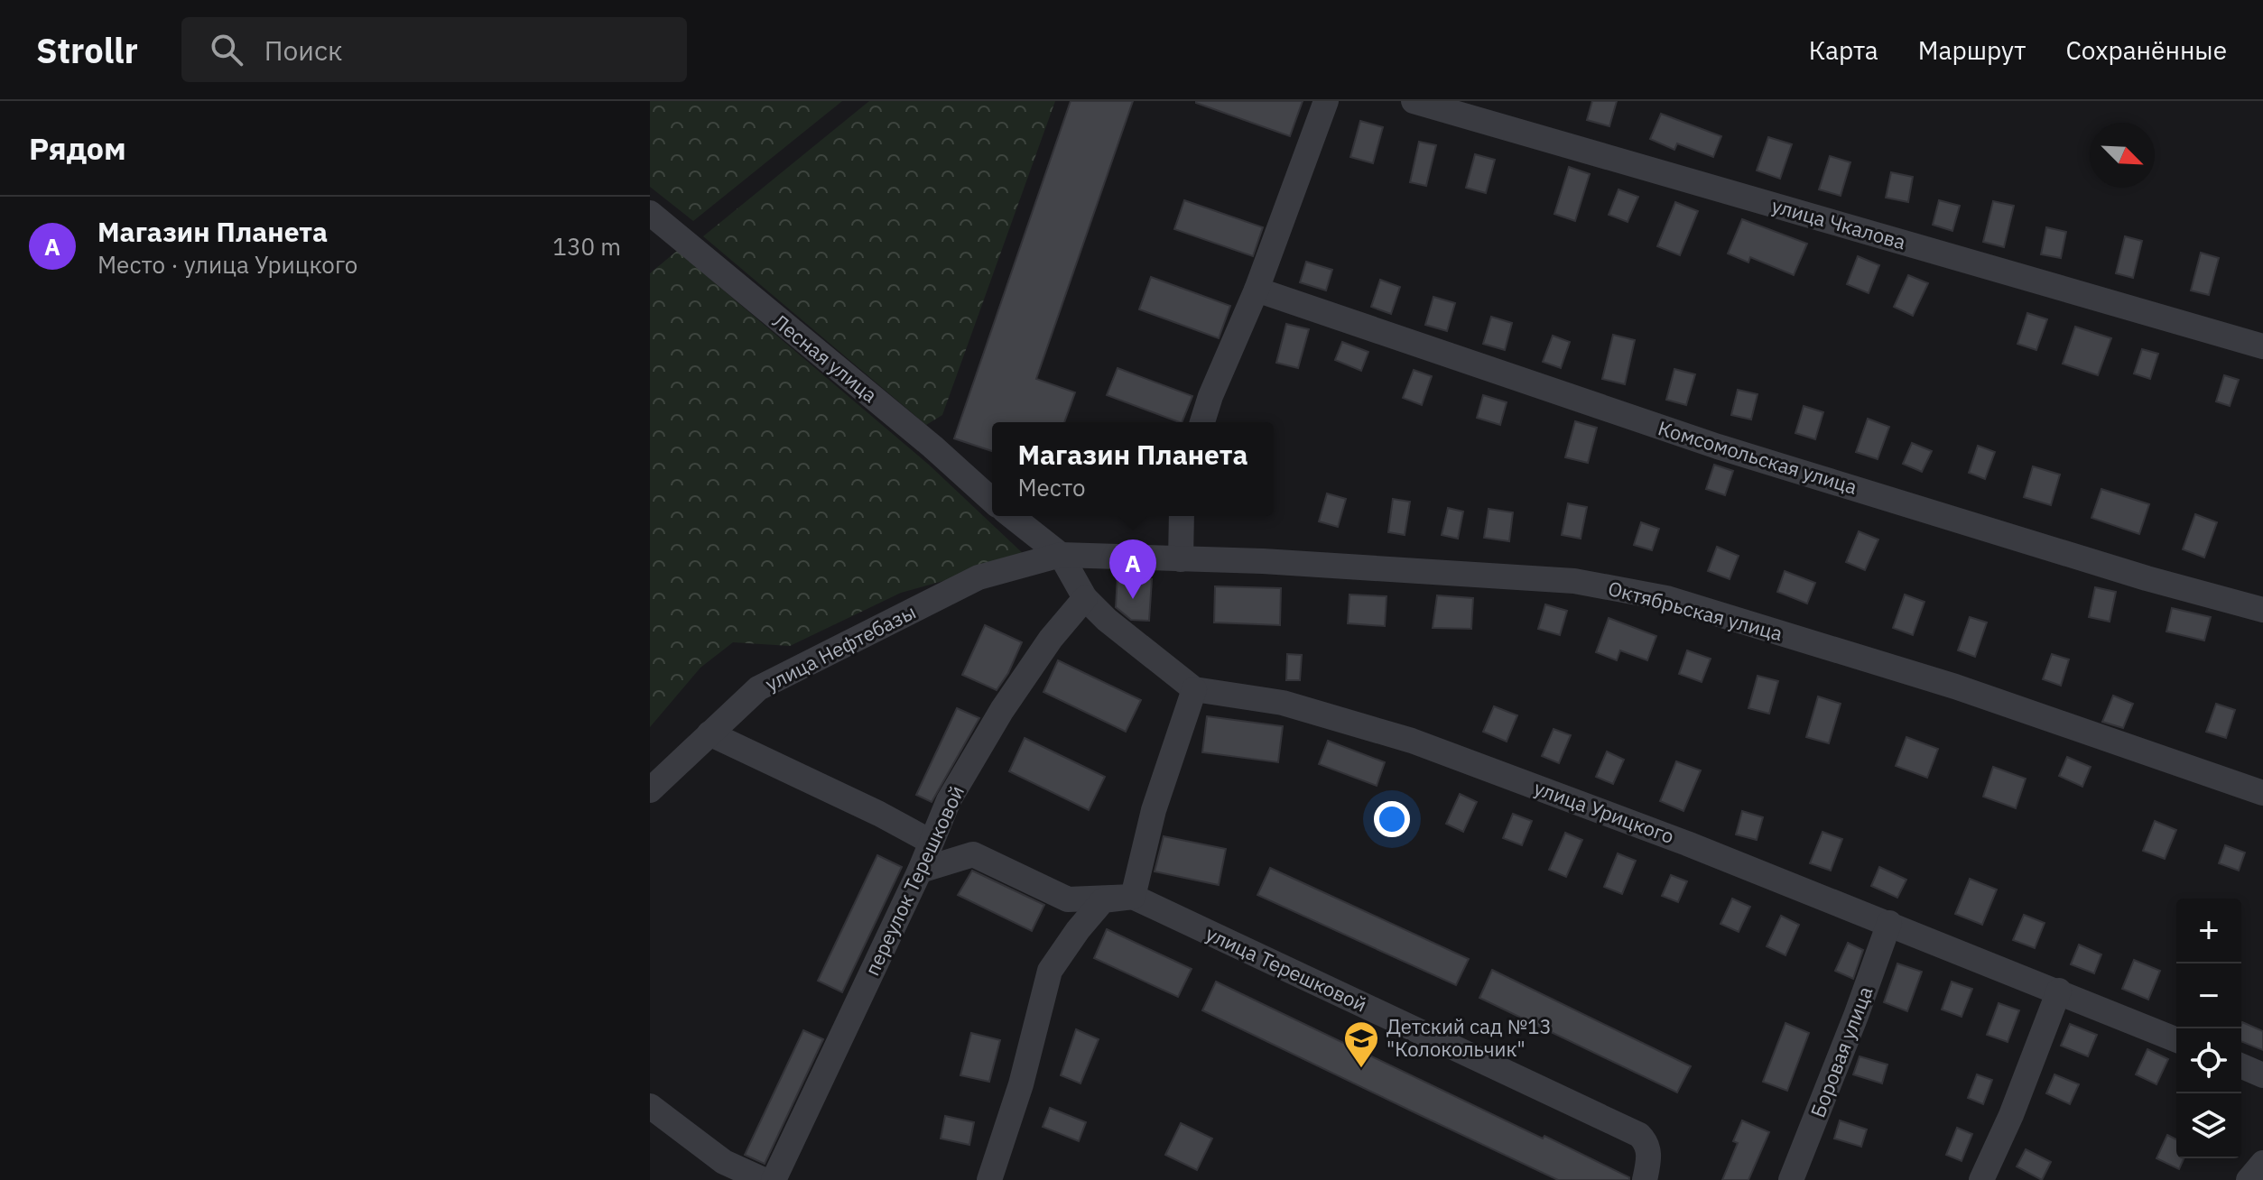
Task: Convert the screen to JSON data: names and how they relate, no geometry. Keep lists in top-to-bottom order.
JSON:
{
  "streets": {
    "street": [
      "улица Чкалова",
      "Лесная улица",
      "Комсомольская улица",
      "Октябрьская улица",
      "улица Нефтебазы",
      "улица Урицкого",
      "переулок Терешковой",
      "улица Терешковой",
      "Боровая улица"
    ]
  },
  "crossings": [
    ["Октябрьская улица", "улица Нефтебазы"],
    ["Октябрьская улица", "улица Урицкого"],
    ["улица Нефтебазы", "улица Урицкого"],
    ["улица Урицкого", "переулок Терешковой"],
    ["улица Урицкого", "Боровая улица"],
    ["переулок Терешковой", "улица Терешковой"]
  ],
  "places": {
    "school or university": ["Детский сад №13 \"Колокольчик\""]
  },
  "north": "bottom right",
  "page": {
    "header": "Strollr",
    "search": "Поиск",
    "nav": ["Карта", "Маршрут", "Сохранённые"],
    "heading": "Рядом",
    "list": [
      {
        "mark": "A",
        "name": "Магазин Планета",
        "note": "Место · улица Урицкого",
        "value": "130 m"
      }
    ],
    "popup": ["Магазин Планета", "Место"],
    "pins": "A",
    "map_buttons": ["+", "−"]
  }
}
